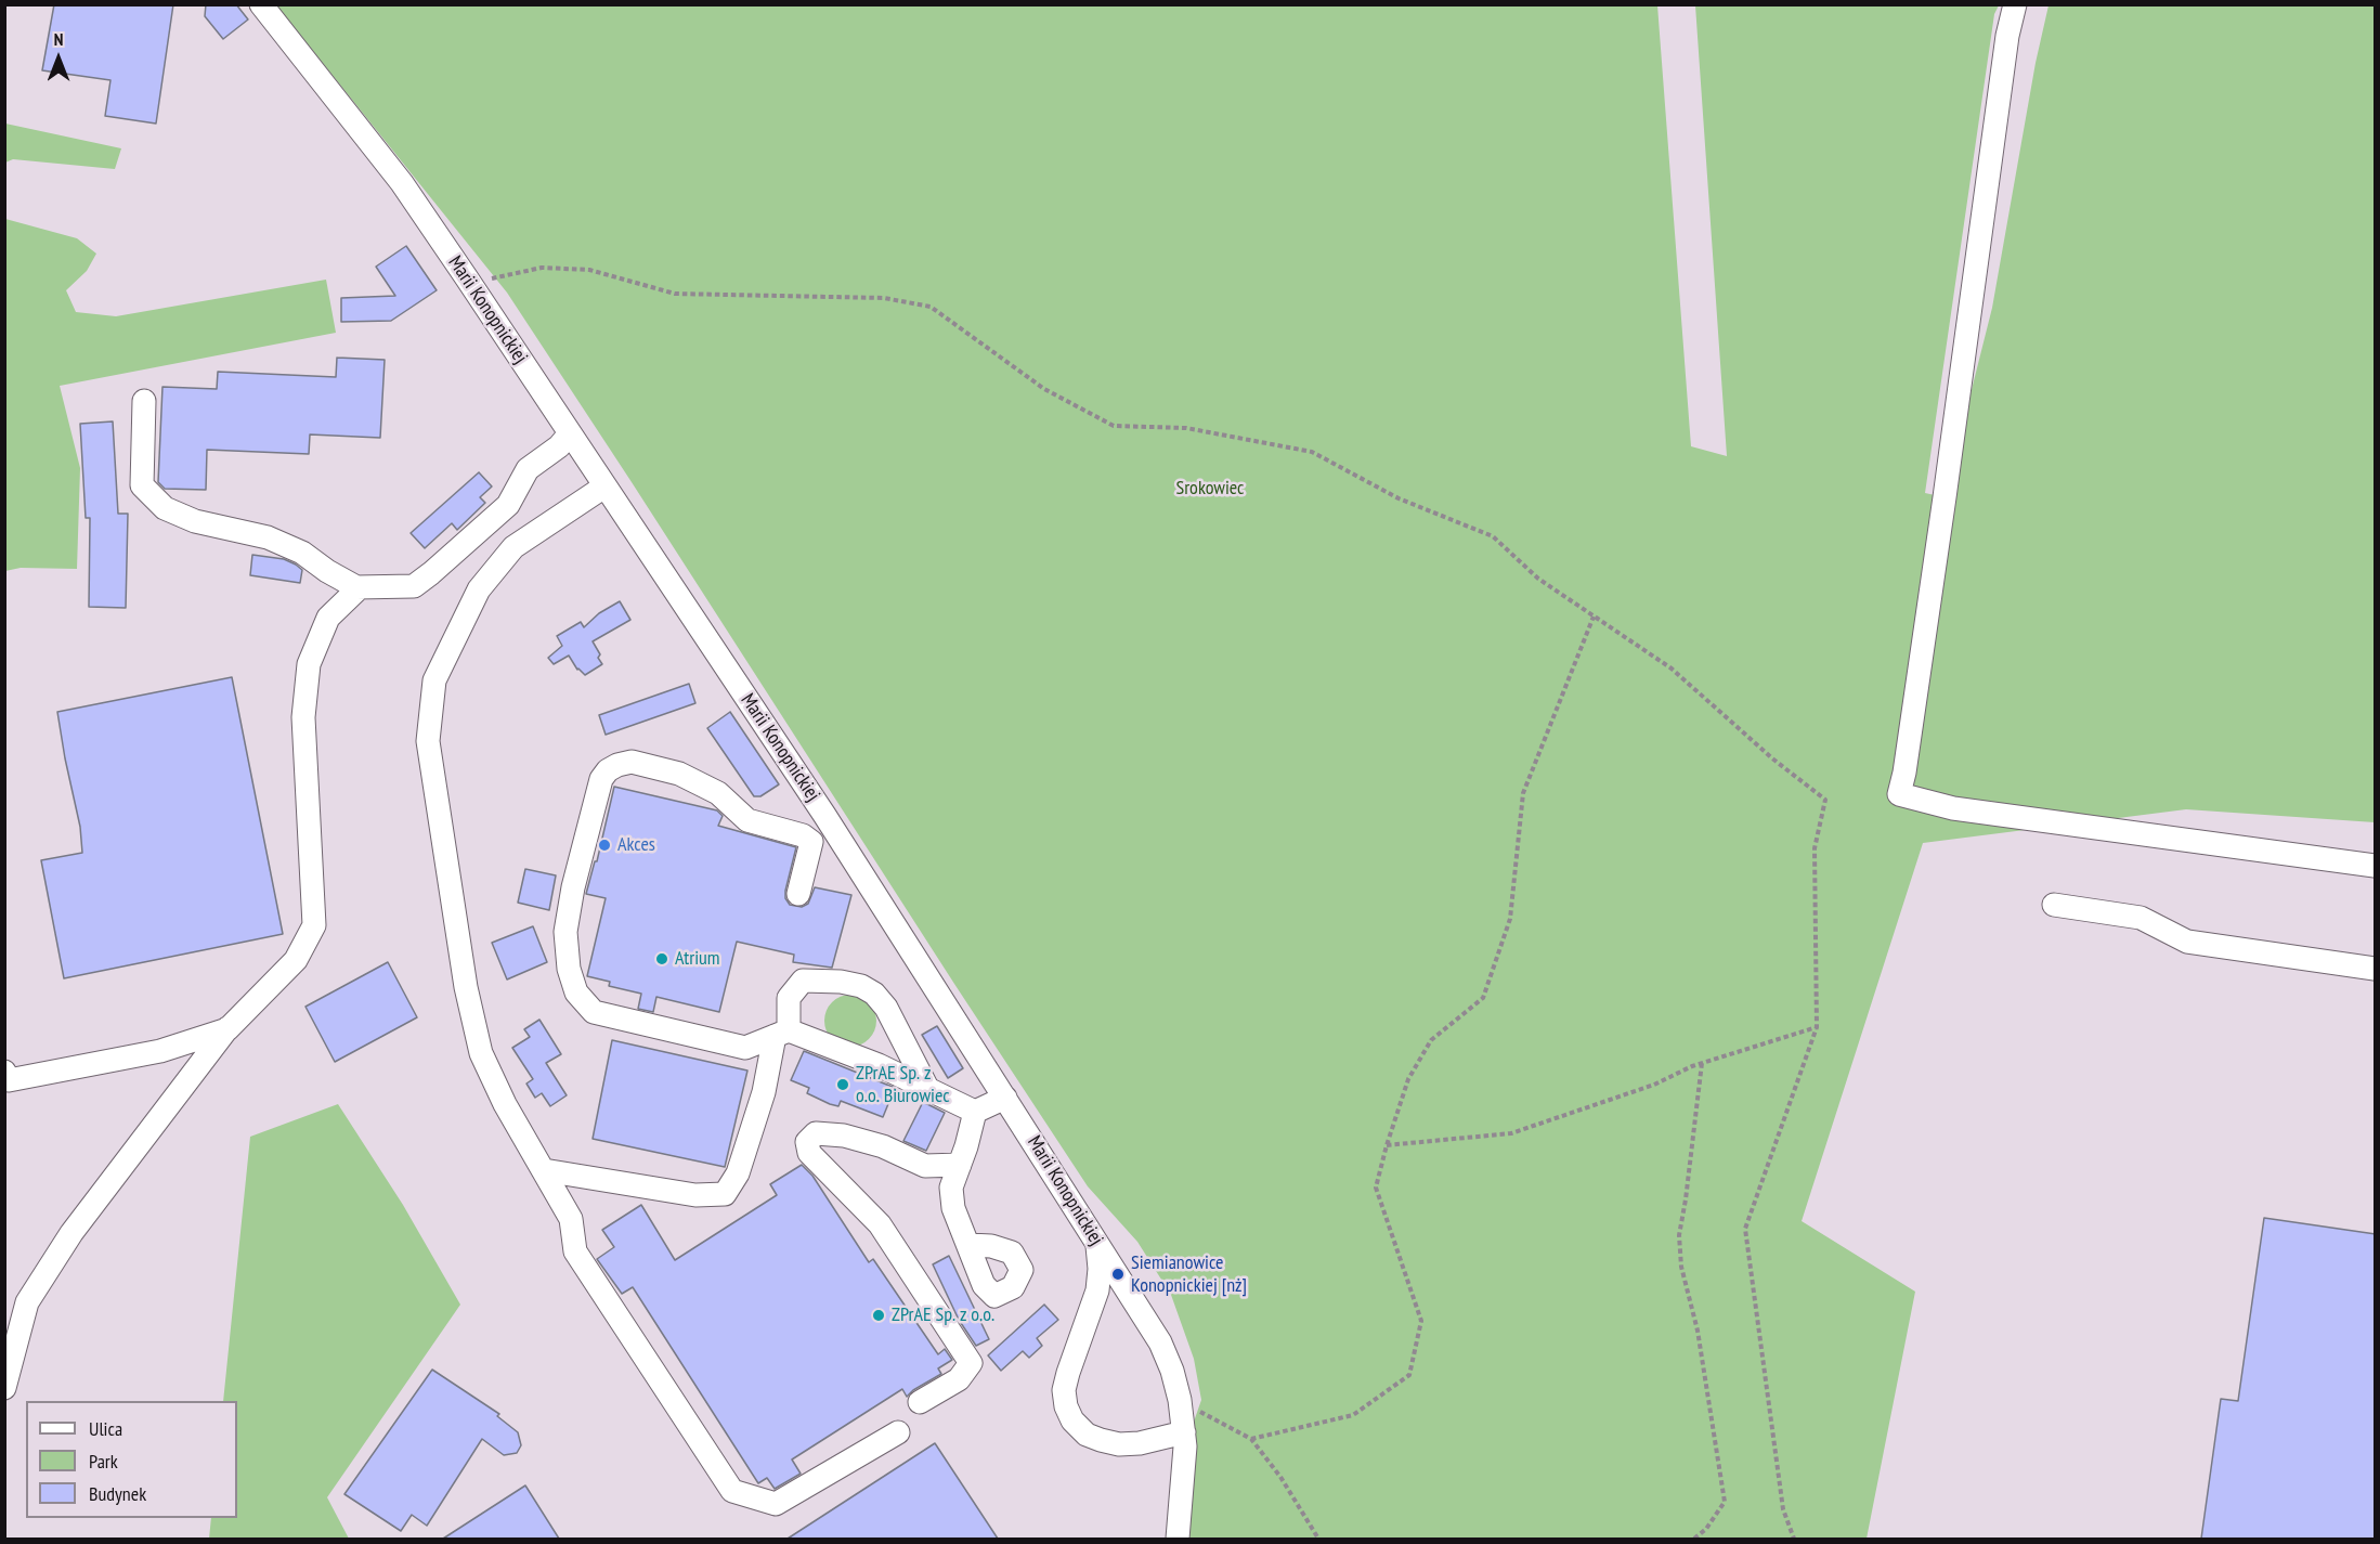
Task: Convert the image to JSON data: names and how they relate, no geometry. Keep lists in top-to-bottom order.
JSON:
{
  "streets": {
    "street": ["Marii Konopnickiej"]
  },
  "parks": ["Srokowiec"],
  "places": [
    "Akces",
    "Atrium",
    "ZPrAE Sp. z o.o. Biurowiec",
    "Siemianowice Konopnickiej [nż]",
    "ZPrAE Sp. z o.o."
  ],
  "legend": ["Ulica", "Park", "Budynek"],
  "north": "top"
}
